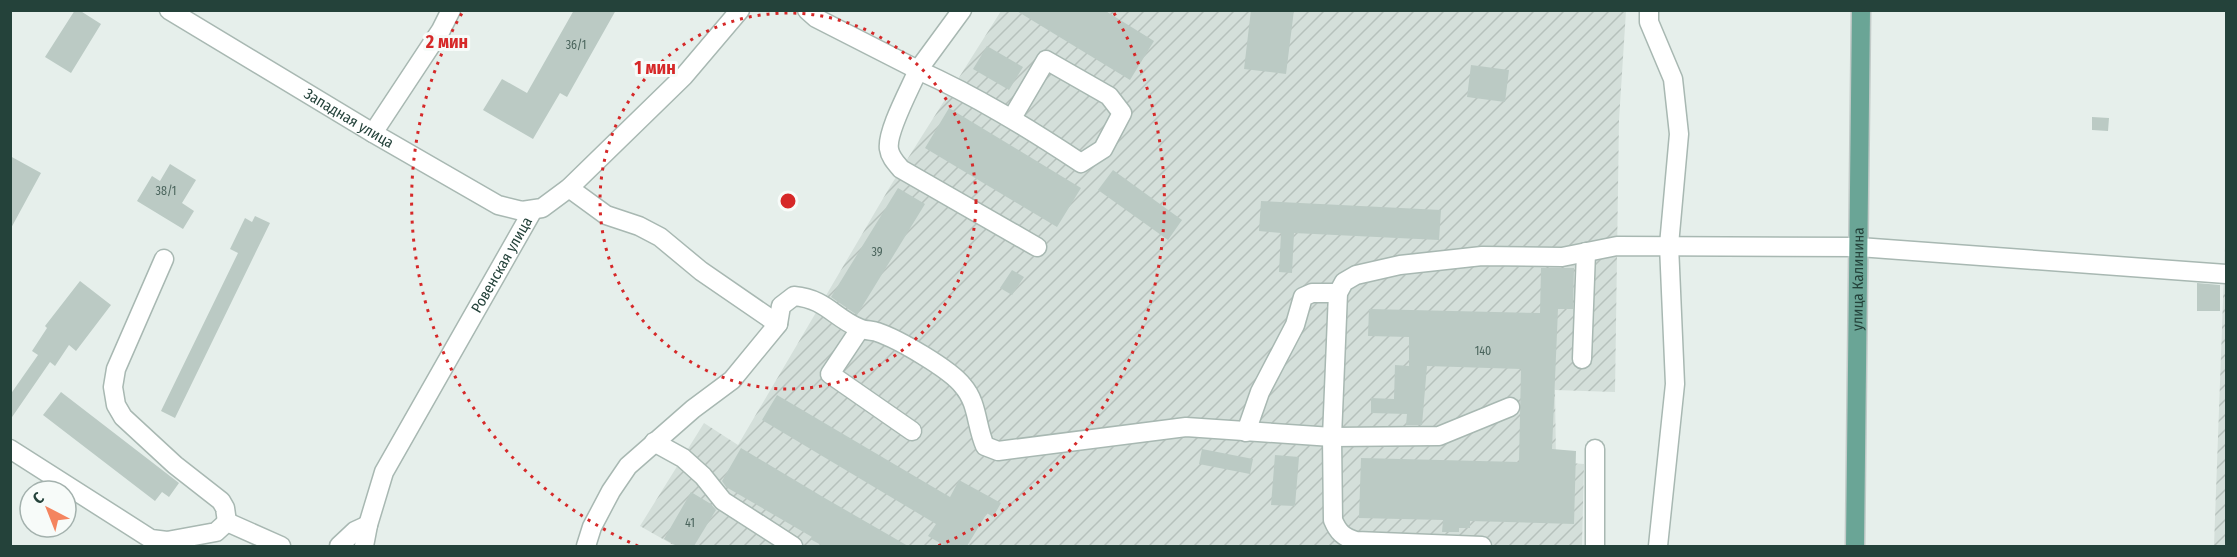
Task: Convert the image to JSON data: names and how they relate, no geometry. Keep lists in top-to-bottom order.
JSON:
{
  "streets": {
    "main road": ["улица Калинина"],
    "street": ["Западная улица", "Ровенская улица"]
  },
  "crossings": [
    ["Западная улица", "Ровенская улица"]
  ],
  "house_numbers": [
    "36/1",
    "38/1",
    "39",
    "140",
    "41"
  ],
  "north": "top left",
  "rings": ["2 мин", "1 мин"]
}
